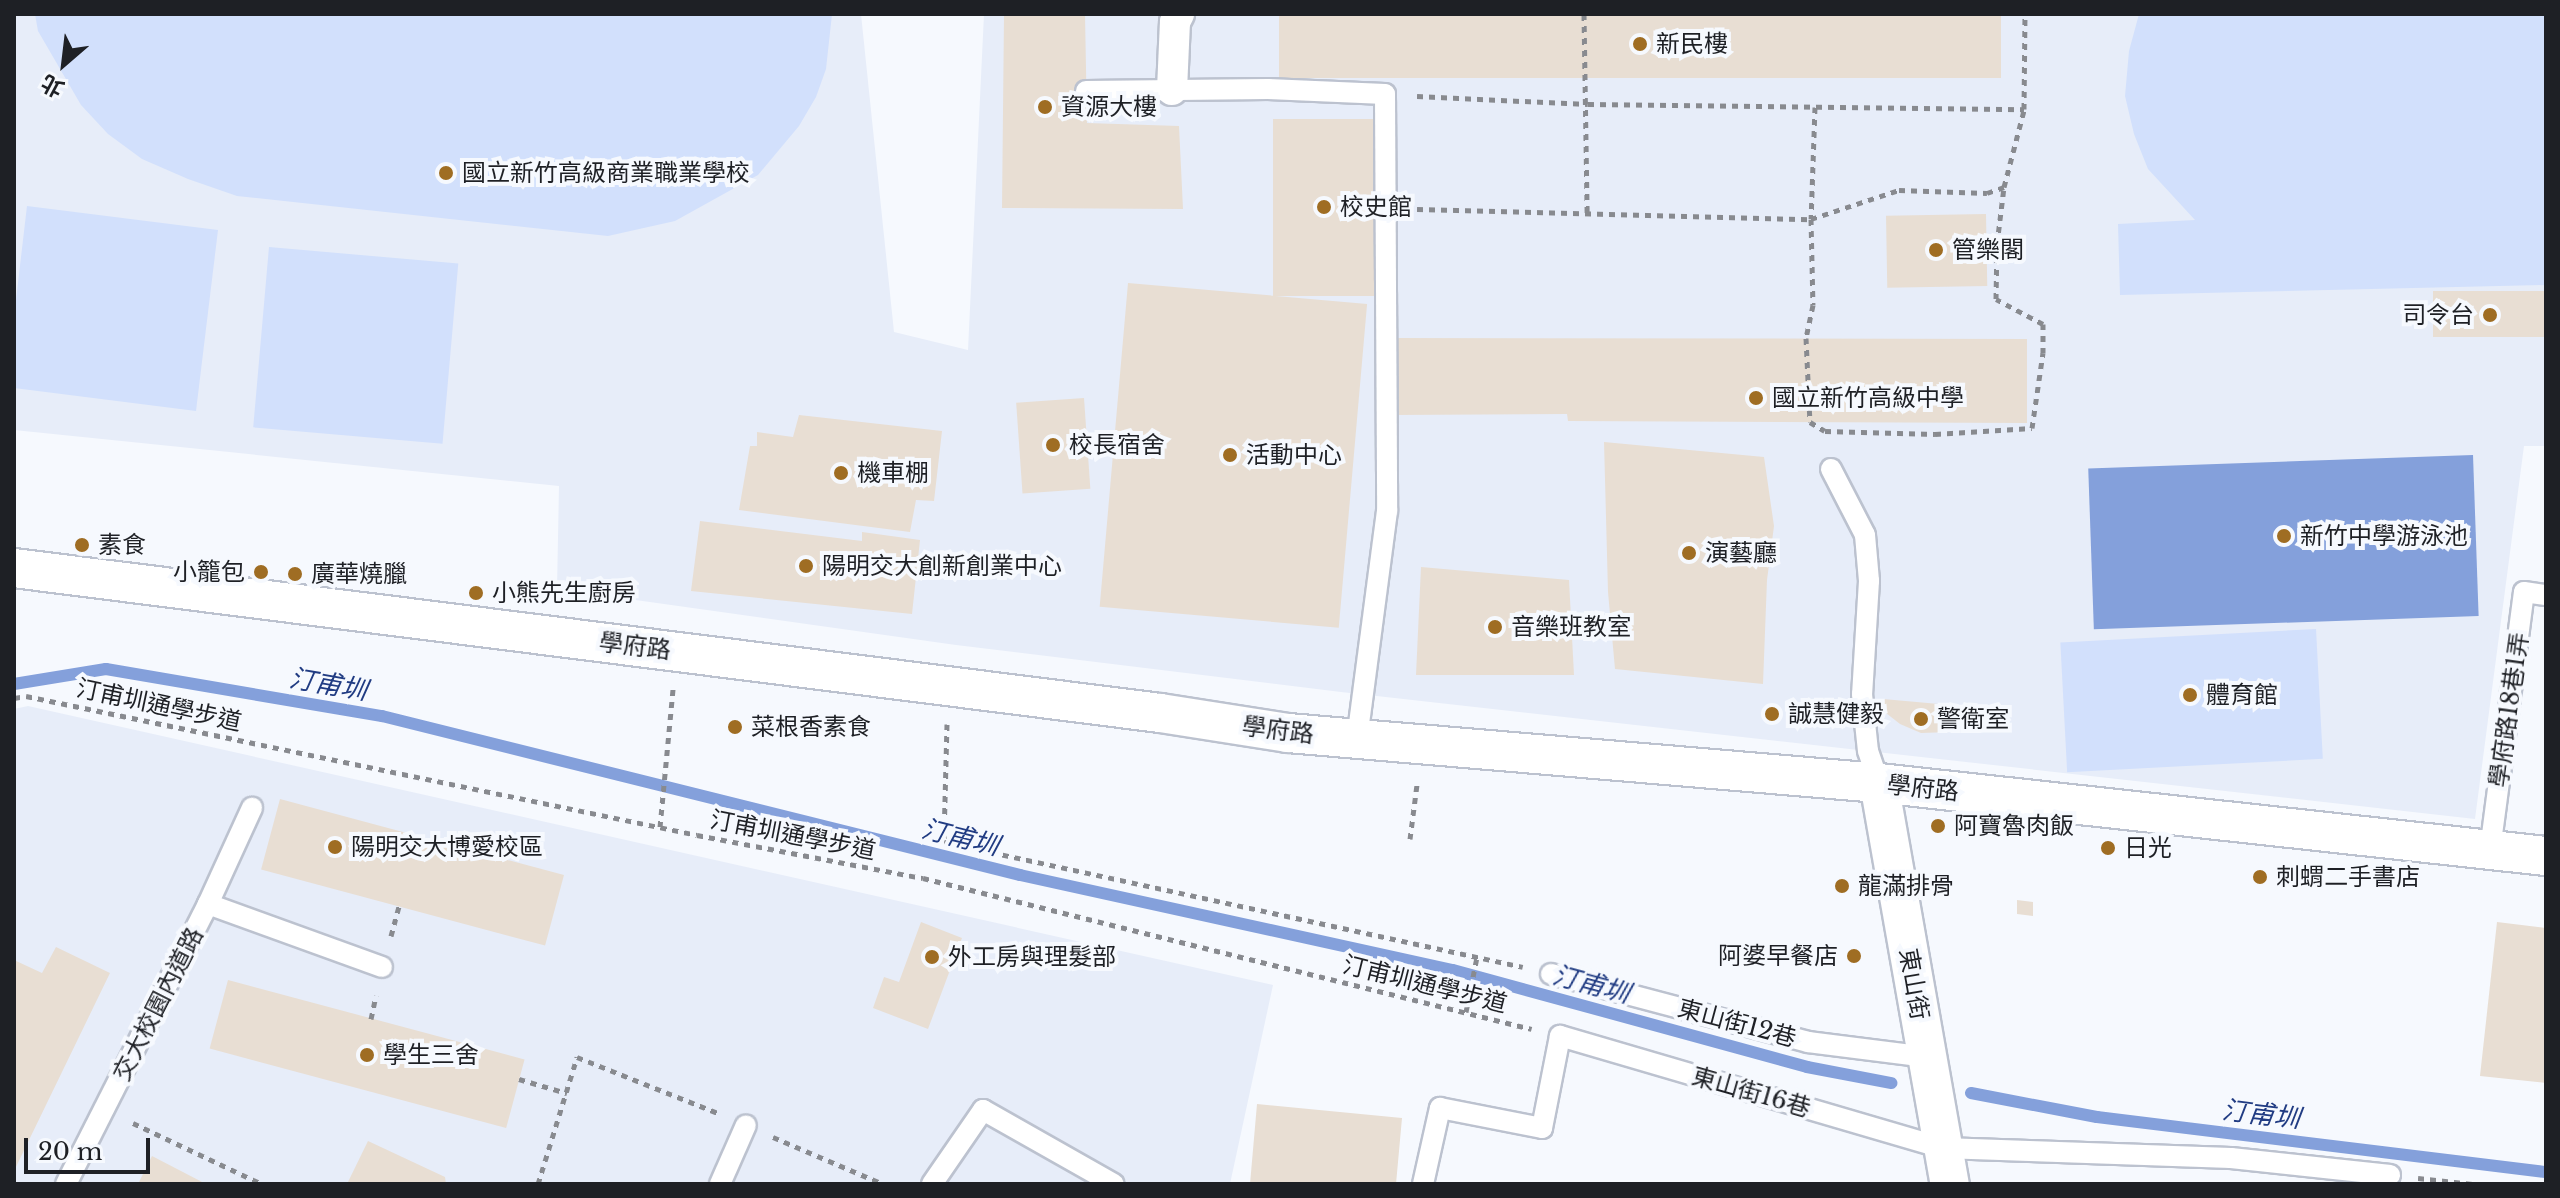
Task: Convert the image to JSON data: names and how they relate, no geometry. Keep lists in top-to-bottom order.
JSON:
{
  "streets": {
    "street": ["學府路", "東山街"],
    "lane": [
      "學府路18巷1弄",
      "交大校園內道路",
      "東山街12巷",
      "東山街16巷"
    ],
    "path": ["汀甫圳通學步道"]
  },
  "crossings": [
    ["學府路", "汀甫圳通學步道"],
    ["學府路", "學府路18巷1弄"],
    ["學府路", "東山街"],
    ["汀甫圳通學步道", "東山街12巷"],
    ["汀甫圳通學步道", "東山街16巷"],
    ["東山街", "東山街12巷"],
    ["東山街", "東山街16巷"]
  ],
  "water": ["汀甫圳"],
  "places": [
    "新民樓",
    "資源大樓",
    "國立新竹高級商業職業學校",
    "校史館",
    "管樂閣",
    "司令台",
    "國立新竹高級中學",
    "校長宿舍",
    "活動中心",
    "機車棚",
    "新竹中學游泳池",
    "素食",
    "演藝廳",
    "陽明交大創新創業中心",
    "小籠包",
    "廣華燒臘",
    "小熊先生廚房",
    "音樂班教室",
    "體育館",
    "誠慧健毅",
    "警衛室",
    "菜根香素食",
    "阿寶魯肉飯",
    "陽明交大博愛校區",
    "日光",
    "刺蝟二手書店",
    "龍滿排骨",
    "阿婆早餐店",
    "外工房與理髮部",
    "學生三舍"
  ],
  "scale_bar": "20 m",
  "north": "bottom left"
}
